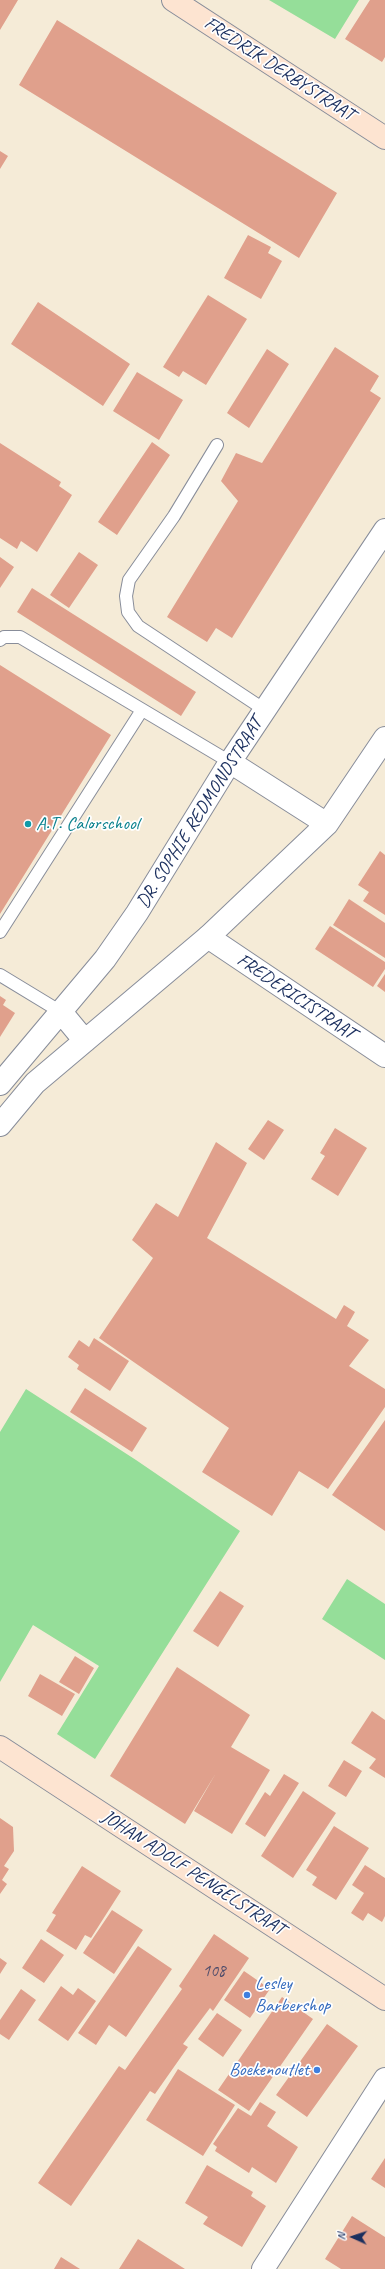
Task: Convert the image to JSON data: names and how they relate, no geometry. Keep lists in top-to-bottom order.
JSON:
{
  "streets": {
    "main road": ["FREDRIK DERBYSTRAAT", "JOHAN ADOLF PENGELSTRAAT"],
    "street": ["DR. SOPHIE REDMONDSTRAAT", "FREDERICISTRAAT"]
  },
  "places": ["A.T. Calorschool", "Lesley Barbershop", "Boekenoutlet"],
  "house_numbers": ["108"],
  "north": "left"
}
